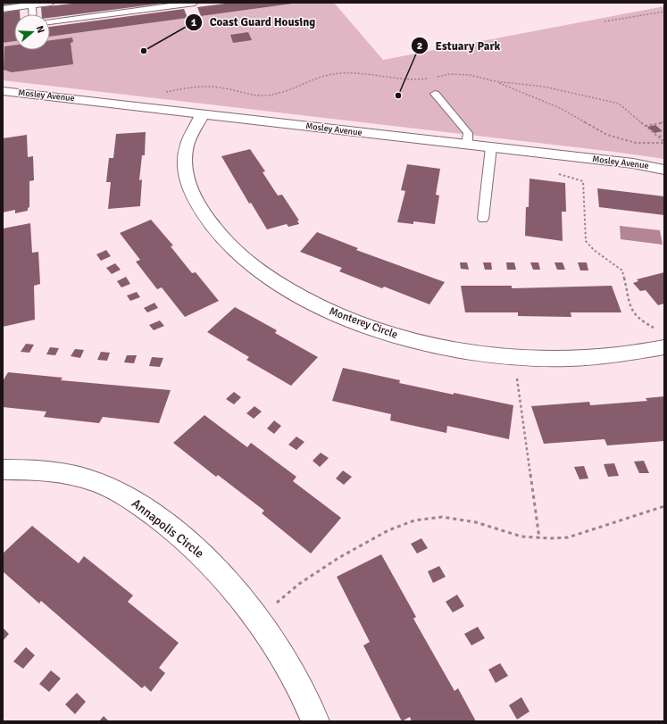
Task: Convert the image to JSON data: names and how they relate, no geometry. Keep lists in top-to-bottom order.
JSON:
{
  "streets": {
    "street": ["Mosley Avenue", "Monterey Circle", "Annapolis Circle"]
  },
  "crossings": [
    ["Mosley Avenue", "Monterey Circle"]
  ],
  "places": ["Coast Guard Housing", "Estuary Park"],
  "north": "right"
}
